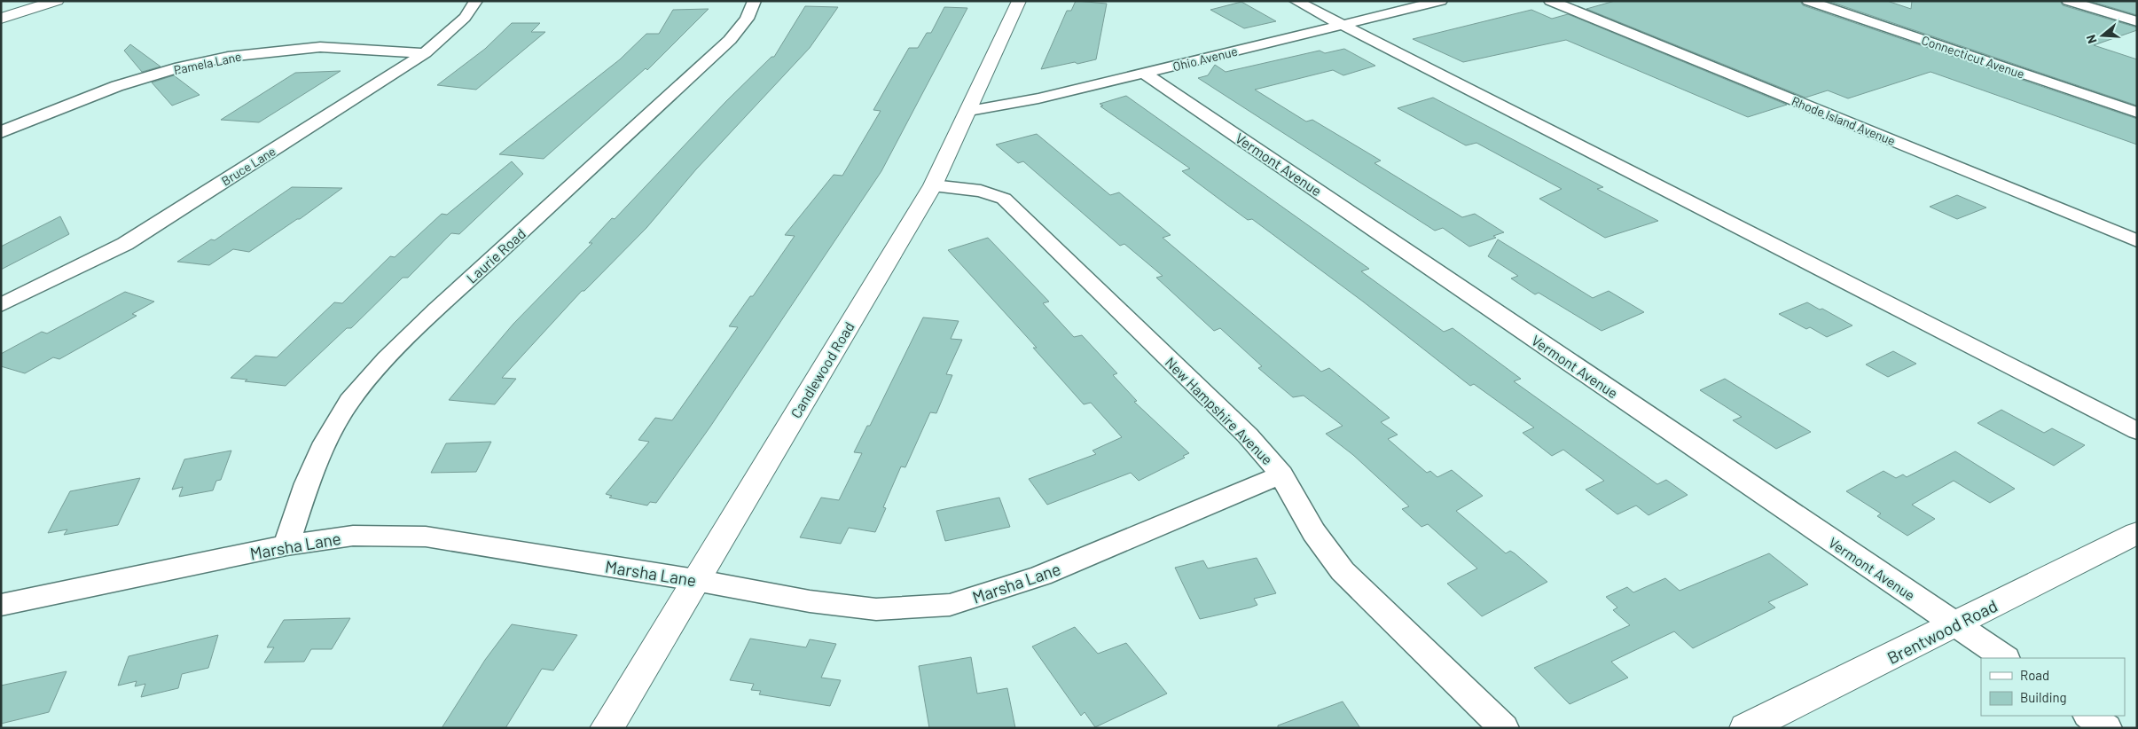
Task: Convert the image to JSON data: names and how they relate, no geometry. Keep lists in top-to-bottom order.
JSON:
{
  "streets": {
    "street": [
      "Connecticut Avenue",
      "Ohio Avenue",
      "Pamela Lane",
      "Rhode Island Avenue",
      "Vermont Avenue",
      "Bruce Lane",
      "Laurie Road",
      "Candlewood Road",
      "New Hampshire Avenue",
      "Marsha Lane",
      "Brentwood Road"
    ]
  },
  "crossings": [
    ["Ohio Avenue", "Vermont Avenue"],
    ["Ohio Avenue", "Candlewood Road"],
    ["Pamela Lane", "Bruce Lane"],
    ["Vermont Avenue", "Brentwood Road"],
    ["Laurie Road", "Marsha Lane"],
    ["Candlewood Road", "New Hampshire Avenue"],
    ["Candlewood Road", "Marsha Lane"],
    ["New Hampshire Avenue", "Marsha Lane"]
  ],
  "legend": ["Road", "Building"],
  "north": "left"
}
